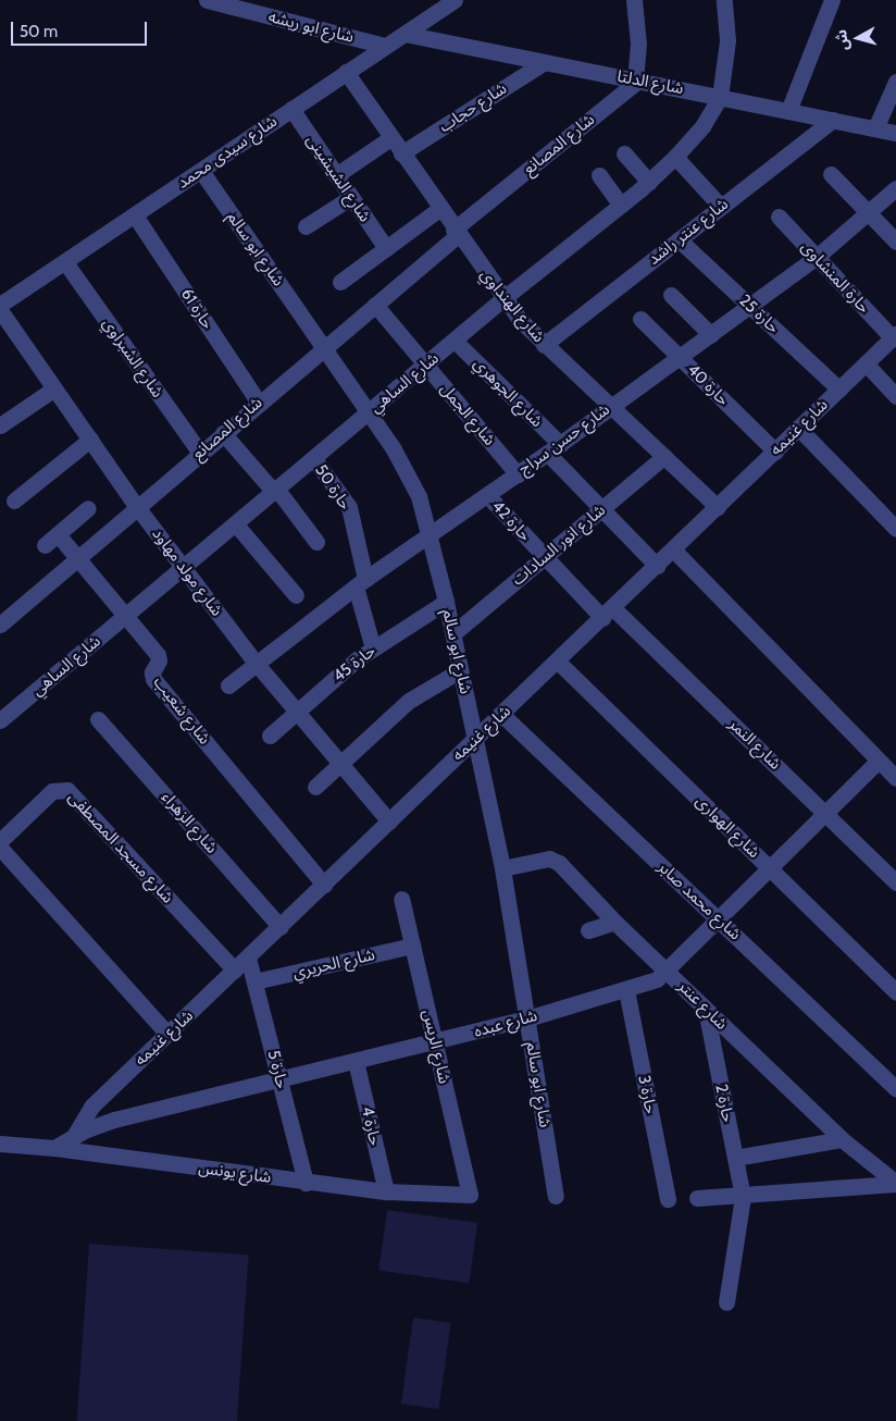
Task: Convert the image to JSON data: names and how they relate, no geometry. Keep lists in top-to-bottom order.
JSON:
{
  "streets": {
    "street": [
      "شارع ابو ريشه",
      "شارع الدلتا",
      "شارع حجاب",
      "شارع المصانع",
      "شارع سيدى محمد",
      "شارع الشيشينى",
      "شارع عنتر راشد",
      "شارع ابو سالم",
      "حارة المنشاوى",
      "شارع الهنداوي",
      "حارة 61",
      "حارة 25",
      "شارع الشبراوي",
      "شارع الساهي",
      "حارة 40",
      "شارع الجوهري",
      "شارع الجمل",
      "شارع غنيمه",
      "شارع حسن سراج",
      "حارة 50",
      "حارة 42",
      "شارع انور السادات",
      "شارع مولد مهاود",
      "حارة 45",
      "شارع شعيب",
      "شارع النمر",
      "شارع الزهراء",
      "شارع الهوارى",
      "شارع مسجد المصطفى",
      "شارع محمد صابر",
      "شارع الحريري",
      "شارع عنتر",
      "شارع عبده",
      "شارع الريس",
      "حارة 5",
      "حارة 3",
      "حارة 2",
      "حارة 4",
      "شارع يونس"
    ]
  },
  "crossings": [
    ["شارع ابو ريشه", "شارع سيدى محمد"],
    ["شارع الدلتا", "شارع حجاب"],
    ["شارع الدلتا", "شارع المصانع"],
    ["شارع الدلتا", "شارع سيدى محمد"],
    ["شارع الدلتا", "شارع عنتر راشد"],
    ["شارع الدلتا", "شارع الساهي"],
    ["شارع حجاب", "شارع الهنداوي"],
    ["شارع المصانع", "شارع ابو سالم"],
    ["شارع المصانع", "شارع الهنداوي"],
    ["شارع المصانع", "حارة 61"],
    ["شارع المصانع", "شارع الشبراوي"],
    ["شارع المصانع", "شارع الجمل"],
    ["شارع المصانع", "شارع مولد مهاود"],
    ["شارع المصانع", "شارع شعيب"],
    ["شارع سيدى محمد", "شارع الشيشينى"],
    ["شارع سيدى محمد", "شارع ابو سالم"],
    ["شارع سيدى محمد", "شارع الهنداوي"],
    ["شارع سيدى محمد", "حارة 61"],
    ["شارع سيدى محمد", "شارع الشبراوي"],
    ["شارع عنتر راشد", "شارع الهنداوي"],
    ["شارع عنتر راشد", "حارة 25"],
    ["شارع ابو سالم", "شارع الساهي"],
    ["شارع ابو سالم", "شارع غنيمه"],
    ["شارع ابو سالم", "شارع حسن سراج"],
    ["شارع ابو سالم", "شارع انور السادات"],
    ["شارع ابو سالم", "حارة 45"],
    ["شارع ابو سالم", "شارع عنتر"],
    ["شارع ابو سالم", "شارع عبده"],
    ["حارة المنشاوى", "شارع غنيمه"],
    ["حارة المنشاوى", "شارع حسن سراج"],
    ["شارع الهنداوي", "شارع الساهي"],
    ["شارع الهنداوي", "شارع غنيمه"],
    ["شارع الهنداوي", "شارع حسن سراج"],
    ["شارع الهنداوي", "شارع انور السادات"],
    ["حارة 25", "شارع غنيمه"],
    ["حارة 25", "شارع حسن سراج"],
    ["شارع الساهي", "شارع الجوهري"],
    ["شارع الساهي", "شارع الجمل"],
    ["شارع الساهي", "حارة 50"],
    ["شارع الساهي", "شارع مولد مهاود"],
    ["شارع الساهي", "شارع شعيب"],
    ["حارة 40", "شارع غنيمه"],
    ["حارة 40", "شارع حسن سراج"],
    ["شارع الجوهري", "شارع غنيمه"],
    ["شارع الجوهري", "شارع حسن سراج"],
    ["شارع الجوهري", "شارع انور السادات"],
    ["شارع الجمل", "شارع حسن سراج"],
    ["شارع غنيمه", "حارة 42"],
    ["شارع غنيمه", "شارع مولد مهاود"],
    ["شارع غنيمه", "شارع شعيب"],
    ["شارع غنيمه", "شارع النمر"],
    ["شارع غنيمه", "شارع الزهراء"],
    ["شارع غنيمه", "شارع الهوارى"],
    ["شارع غنيمه", "شارع مسجد المصطفى"],
    ["شارع غنيمه", "شارع محمد صابر"],
    ["شارع غنيمه", "شارع عبده"],
    ["شارع غنيمه", "حارة 5"],
    ["شارع حسن سراج", "حارة 50"],
    ["شارع حسن سراج", "حارة 42"],
    ["شارع حسن سراج", "شارع مولد مهاود"],
    ["حارة 50", "حارة 45"],
    ["حارة 42", "شارع انور السادات"],
    ["حارة 42", "شارع النمر"],
    ["شارع مولد مهاود", "حارة 45"],
    ["شارع النمر", "شارع عبده"],
    ["شارع الهوارى", "شارع عبده"],
    ["شارع محمد صابر", "شارع عبده"],
    ["شارع الحريري", "شارع الريس"],
    ["شارع الحريري", "حارة 5"],
    ["شارع عنتر", "شارع عبده"],
    ["شارع عنتر", "حارة 2"],
    ["شارع عبده", "شارع الريس"],
    ["شارع عبده", "حارة 5"],
    ["شارع عبده", "حارة 3"],
    ["شارع عبده", "حارة 4"],
    ["شارع عبده", "شارع يونس"],
    ["شارع الريس", "شارع يونس"],
    ["حارة 5", "شارع يونس"],
    ["حارة 4", "شارع يونس"]
  ],
  "scale_bar": "50 m",
  "north": "left"
}
